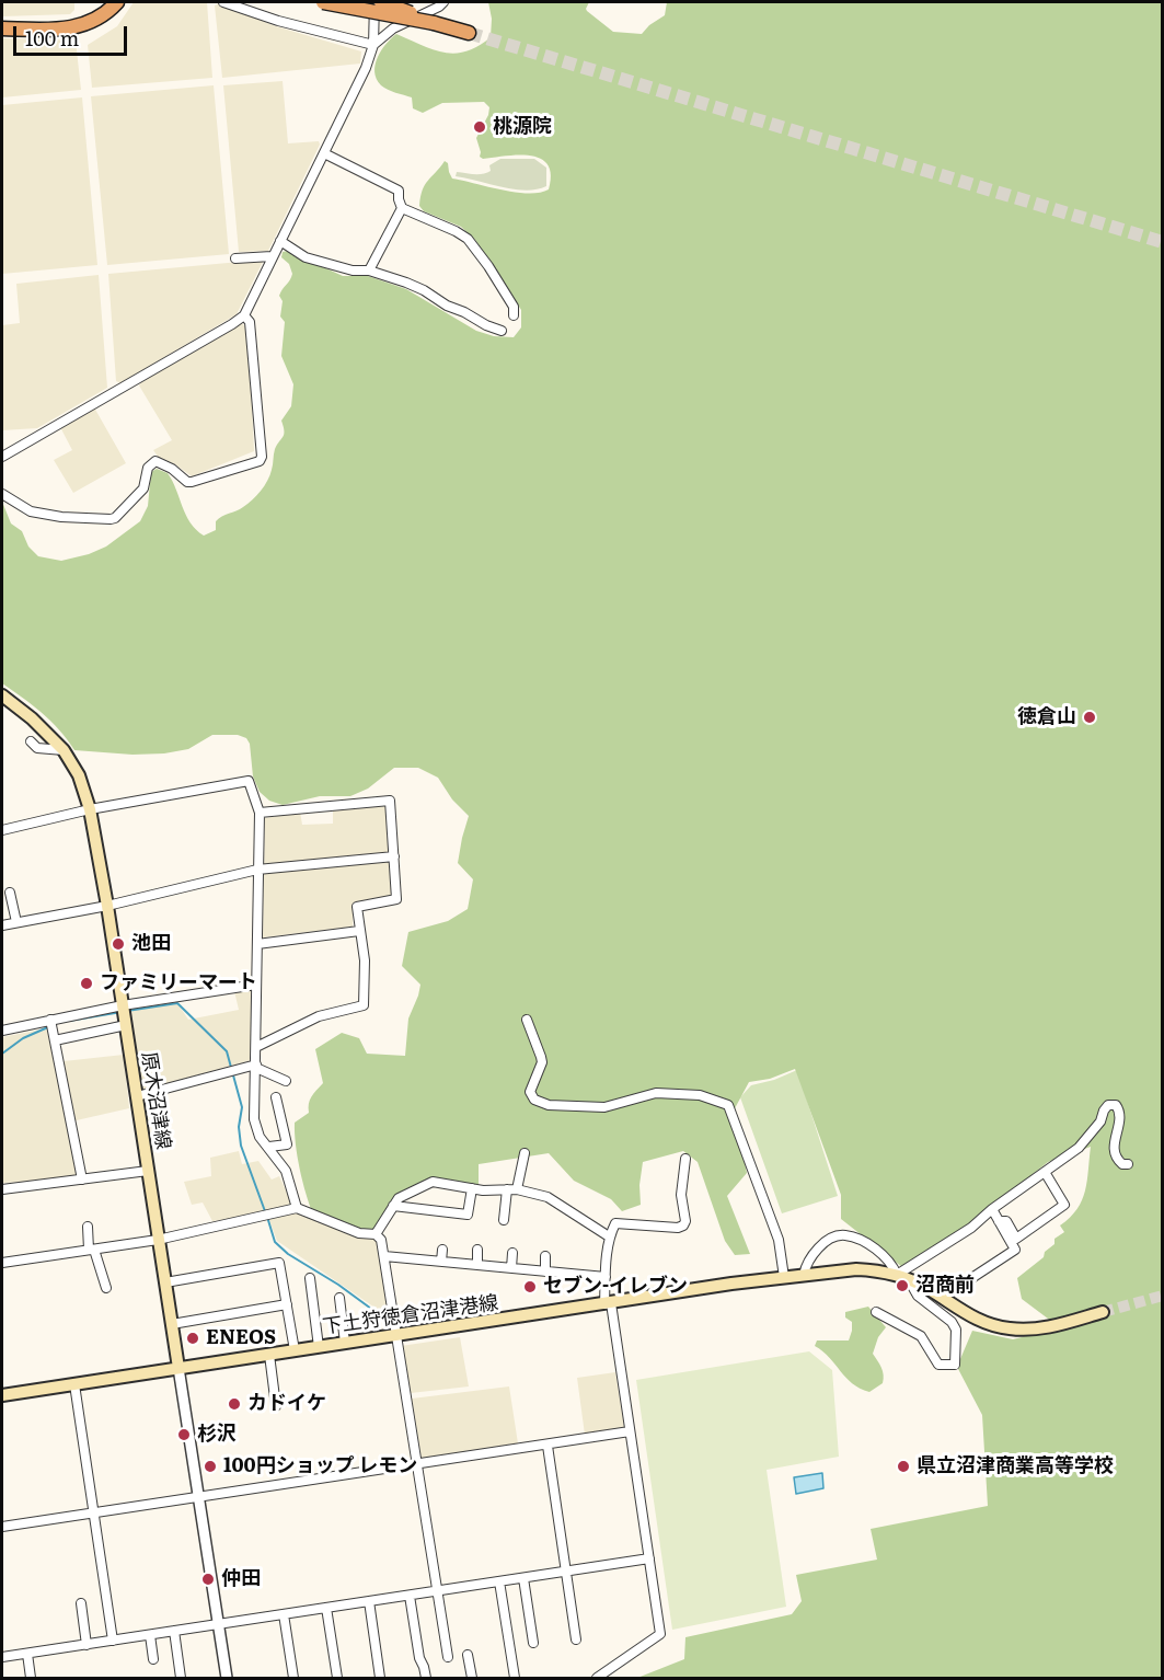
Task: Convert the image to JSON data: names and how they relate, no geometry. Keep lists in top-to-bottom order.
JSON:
{
  "streets": {
    "main road": ["原木沼津線", "下土狩徳倉沼津港線"]
  },
  "crossings": [
    ["原木沼津線", "下土狩徳倉沼津港線"]
  ],
  "places": [
    "桃源院",
    "徳倉山",
    "池田",
    "ファミリーマート",
    "沼商前",
    "セブン-イレブン",
    "ENEOS",
    "カドイケ",
    "杉沢",
    "100円ショップ レモン",
    "県立沼津商業高等学校",
    "仲田"
  ],
  "scale_bar": "100 m"
}
